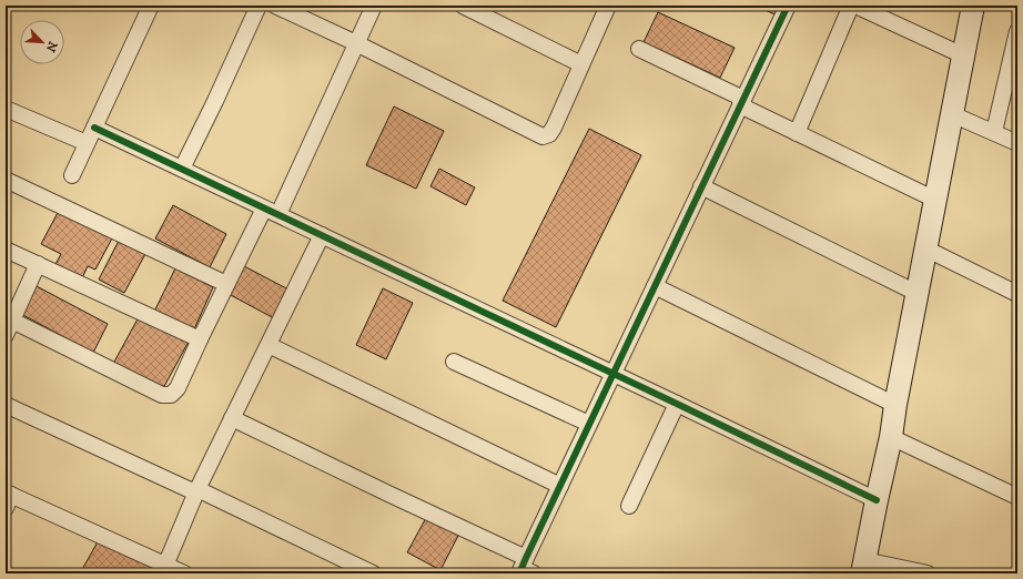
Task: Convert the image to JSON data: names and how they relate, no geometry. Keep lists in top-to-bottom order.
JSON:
{
  "north": "bottom right"
}
